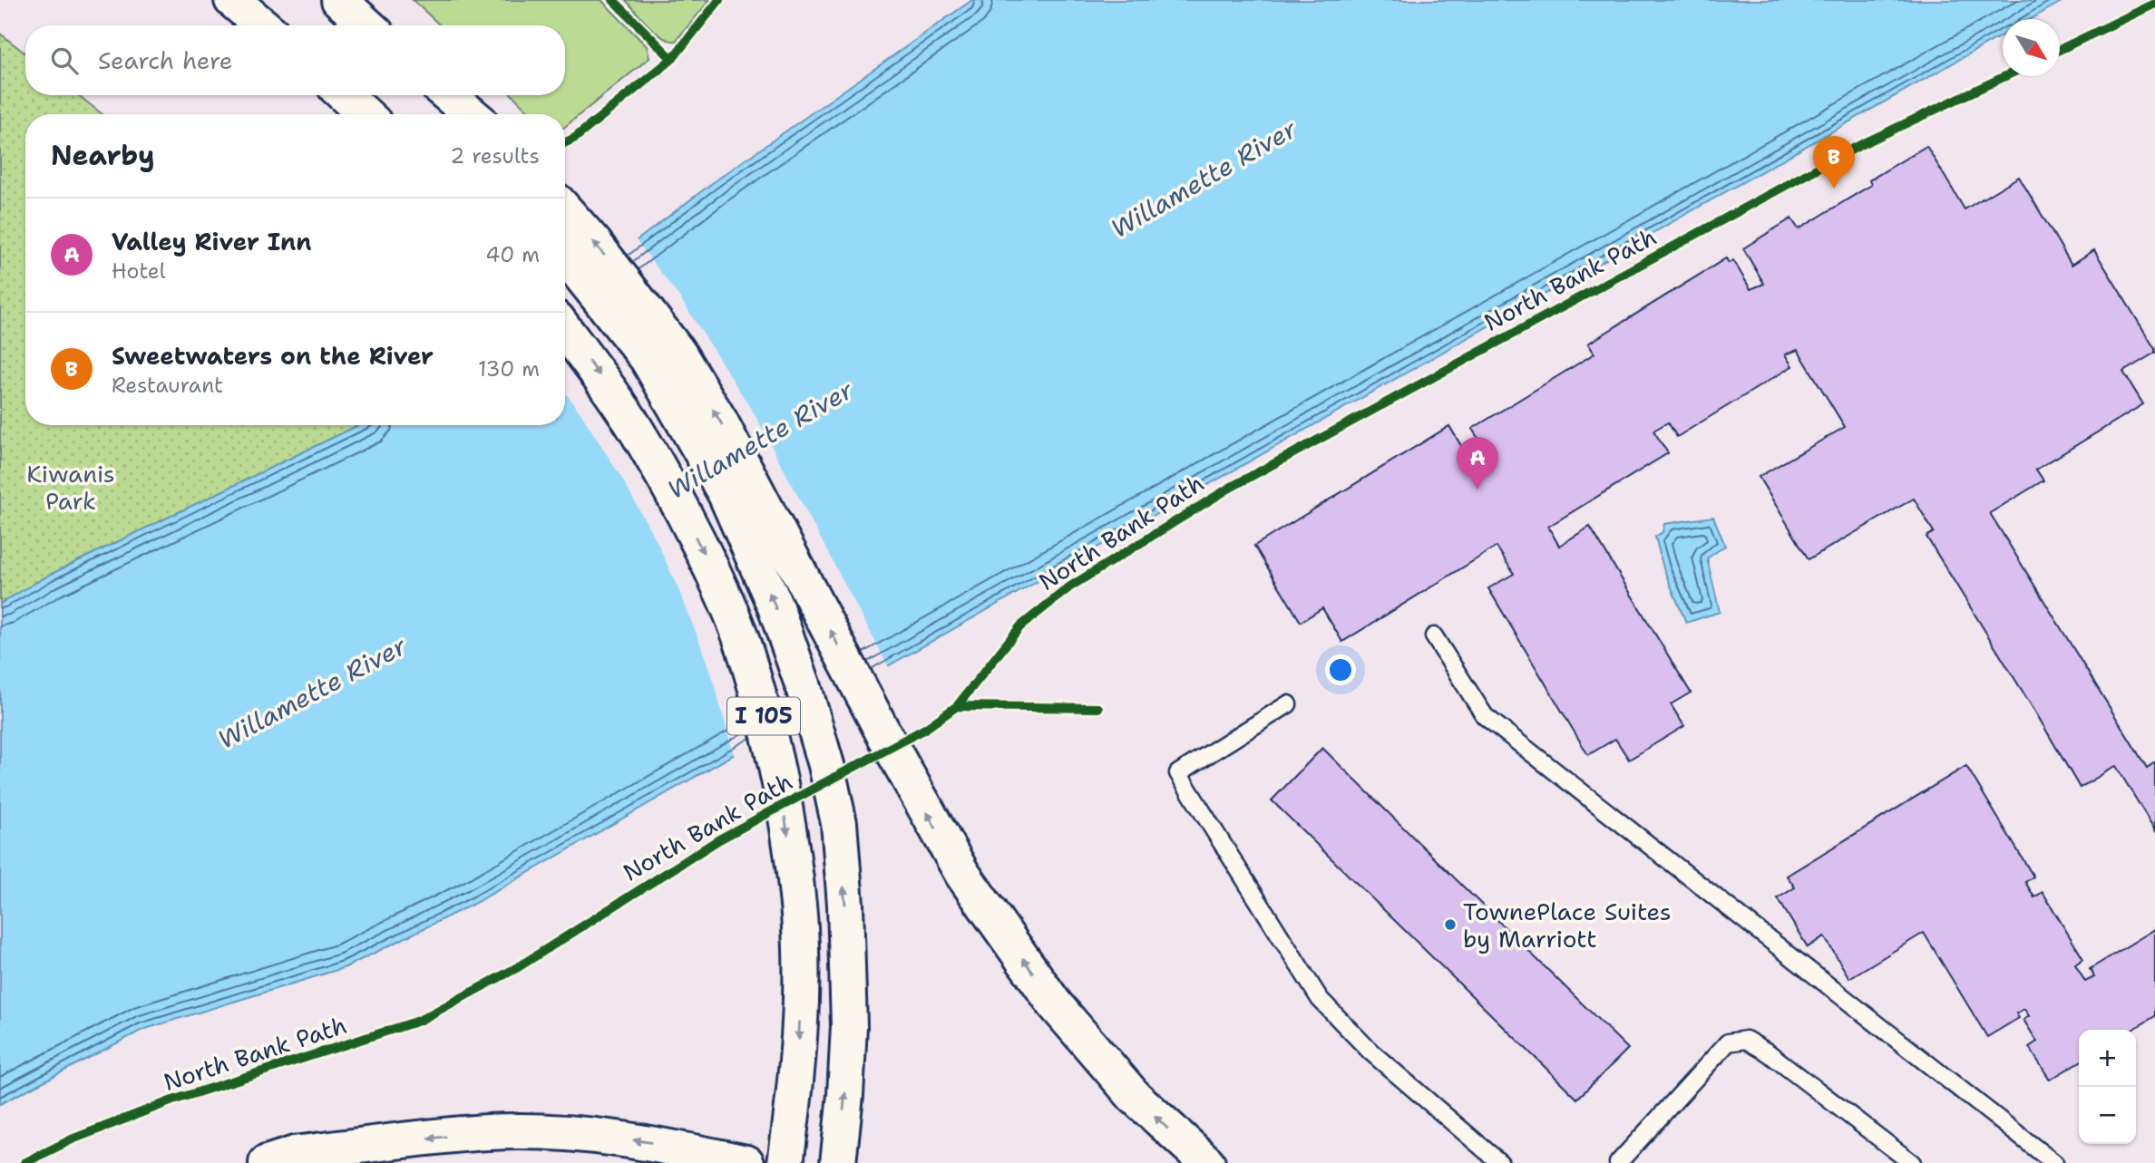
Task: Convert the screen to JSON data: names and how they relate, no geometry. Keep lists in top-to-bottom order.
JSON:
{
  "streets": {
    "highway": ["I 105"],
    "cycle path": ["North Bank Path"]
  },
  "water": ["Willamette River"],
  "parks": ["Kiwanis Park"],
  "places": ["TownePlace Suites by Marriott"],
  "north": "bottom right",
  "page": {
    "search": "Search here",
    "heading": ["Nearby", "2 results"],
    "pins": ["B", "A"],
    "list": [
      {
        "mark": "A",
        "name": "Valley River Inn",
        "note": "Hotel",
        "value": "40 m"
      },
      {
        "mark": "B",
        "name": "Sweetwaters on the River",
        "note": "Restaurant",
        "value": "130 m"
      }
    ],
    "map_buttons": ["+", "−"]
  }
}
